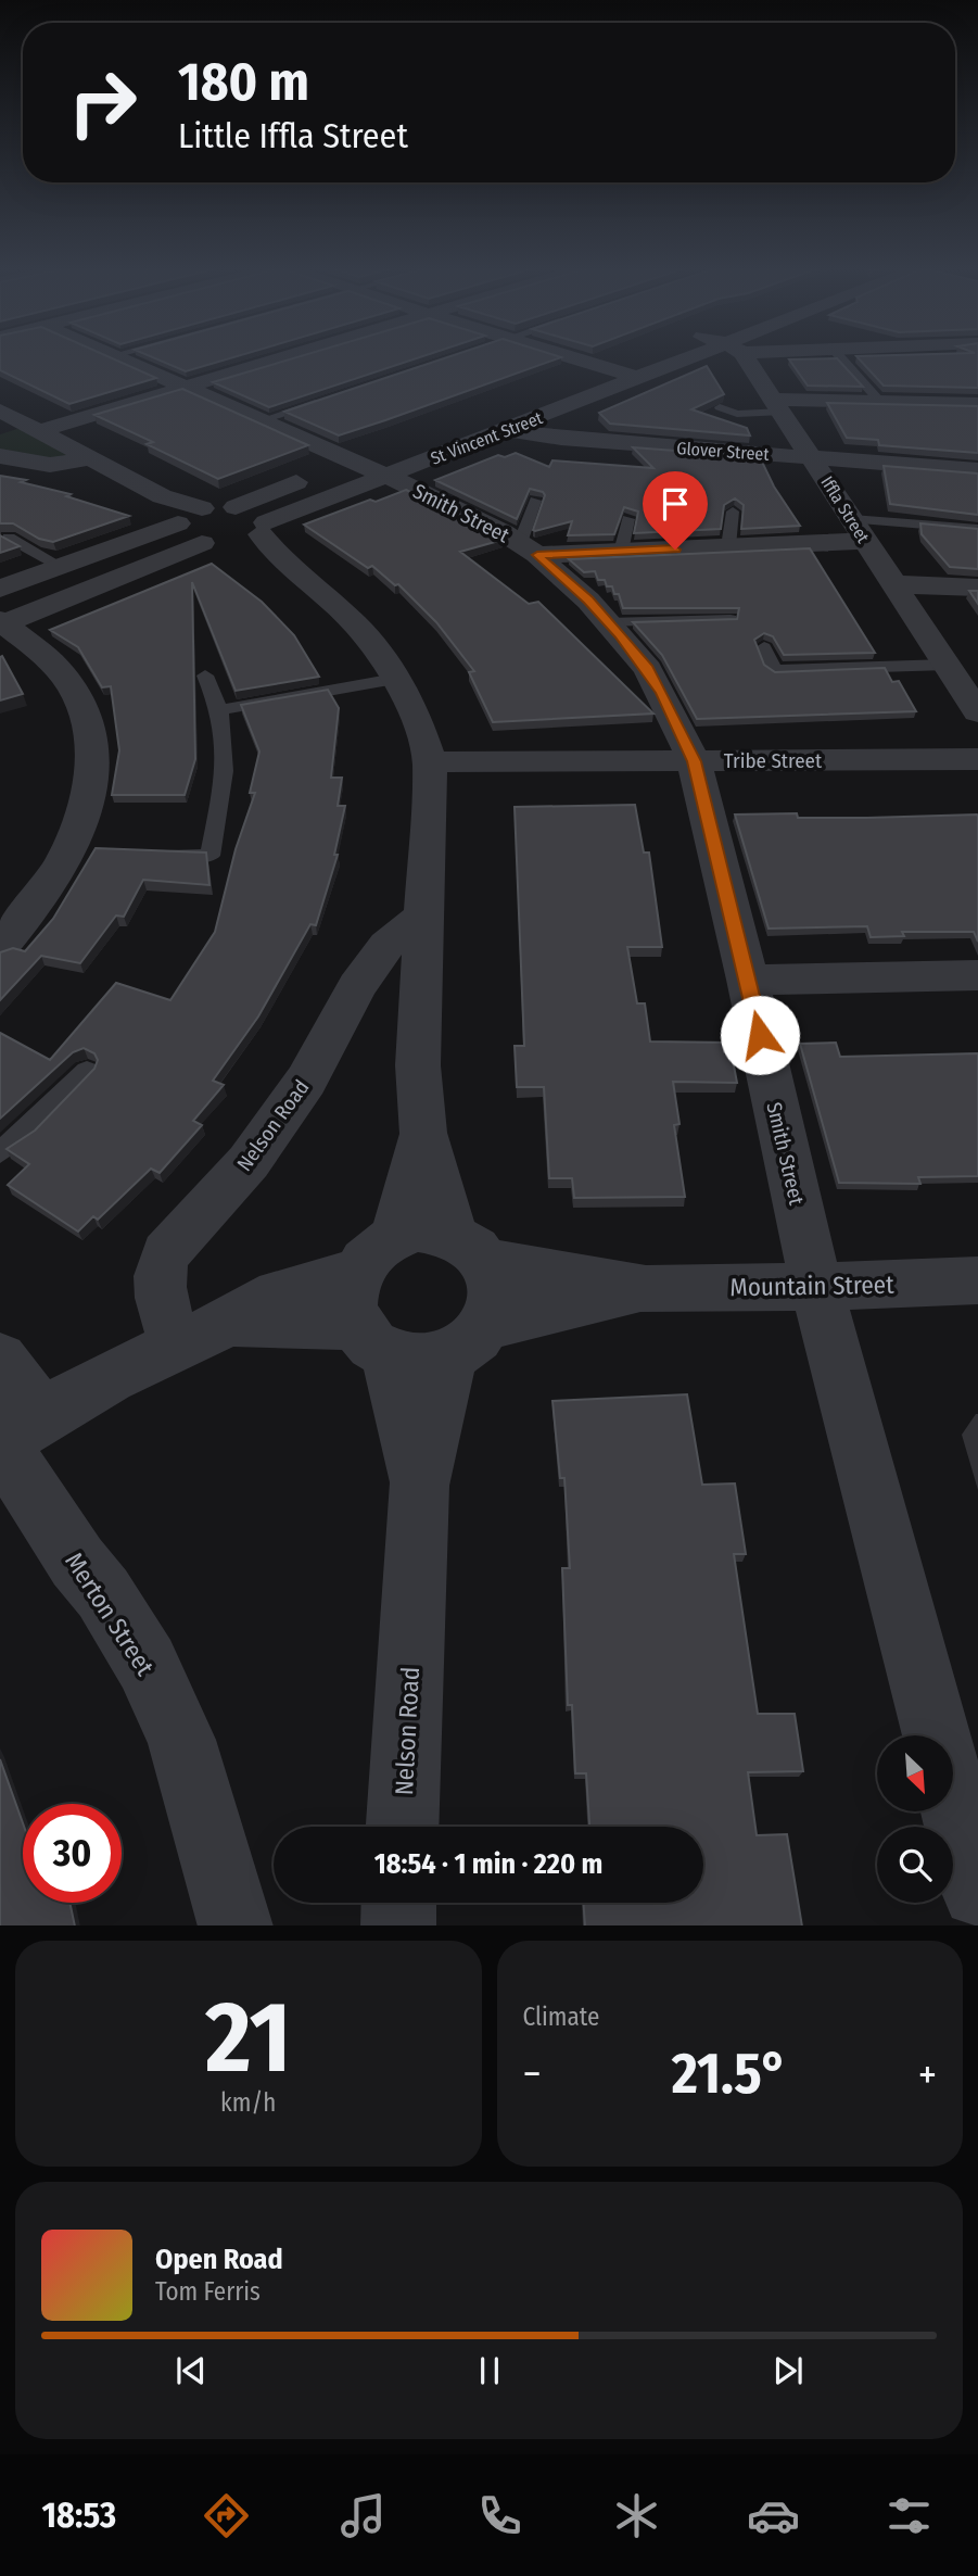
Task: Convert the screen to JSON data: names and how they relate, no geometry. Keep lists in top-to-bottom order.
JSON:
{
  "streets": {
    "street": [
      "St Vincent Street",
      "Glover Street",
      "Iffla Street",
      "Smith Street",
      "Tribe Street",
      "Nelson Road",
      "Mountain Street",
      "Merton Street"
    ]
  },
  "crossings": [
    ["St Vincent Street", "Glover Street"],
    ["St Vincent Street", "Smith Street"],
    ["Glover Street", "Iffla Street"],
    ["Smith Street", "Tribe Street"],
    ["Smith Street", "Mountain Street"],
    ["Nelson Road", "Mountain Street"]
  ],
  "north": "bottom right",
  "page": {
    "turn": ["180 m", "Little Iffla Street"],
    "limit": "30",
    "trip": "18:54 · 1 min · 220 m",
    "tile": [
      ["21", "km/h"],
      "Climate"
    ],
    "heat": ["−", "21.5°", "+"],
    "song": ["Open Road", "Tom Ferris"],
    "tabs": "18:53"
  }
}
